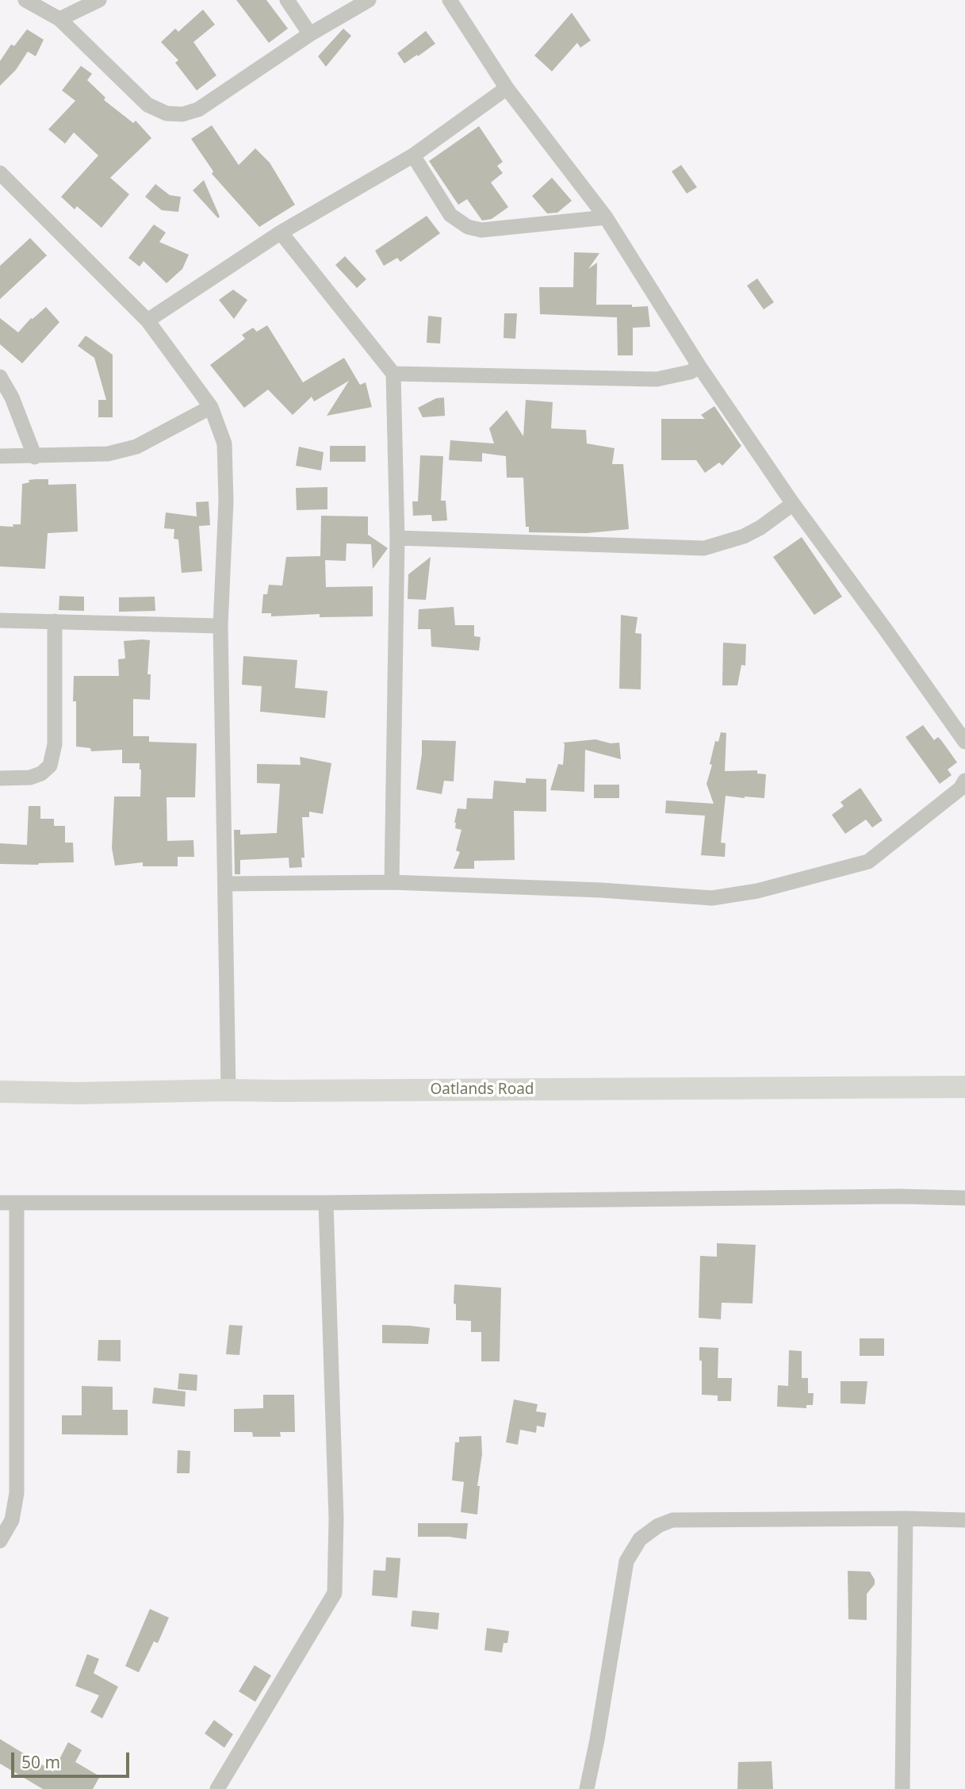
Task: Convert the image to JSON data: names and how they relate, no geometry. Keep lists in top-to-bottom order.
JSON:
{
  "streets": {
    "street": ["Oatlands Road"]
  },
  "scale_bar": "50 m"
}
